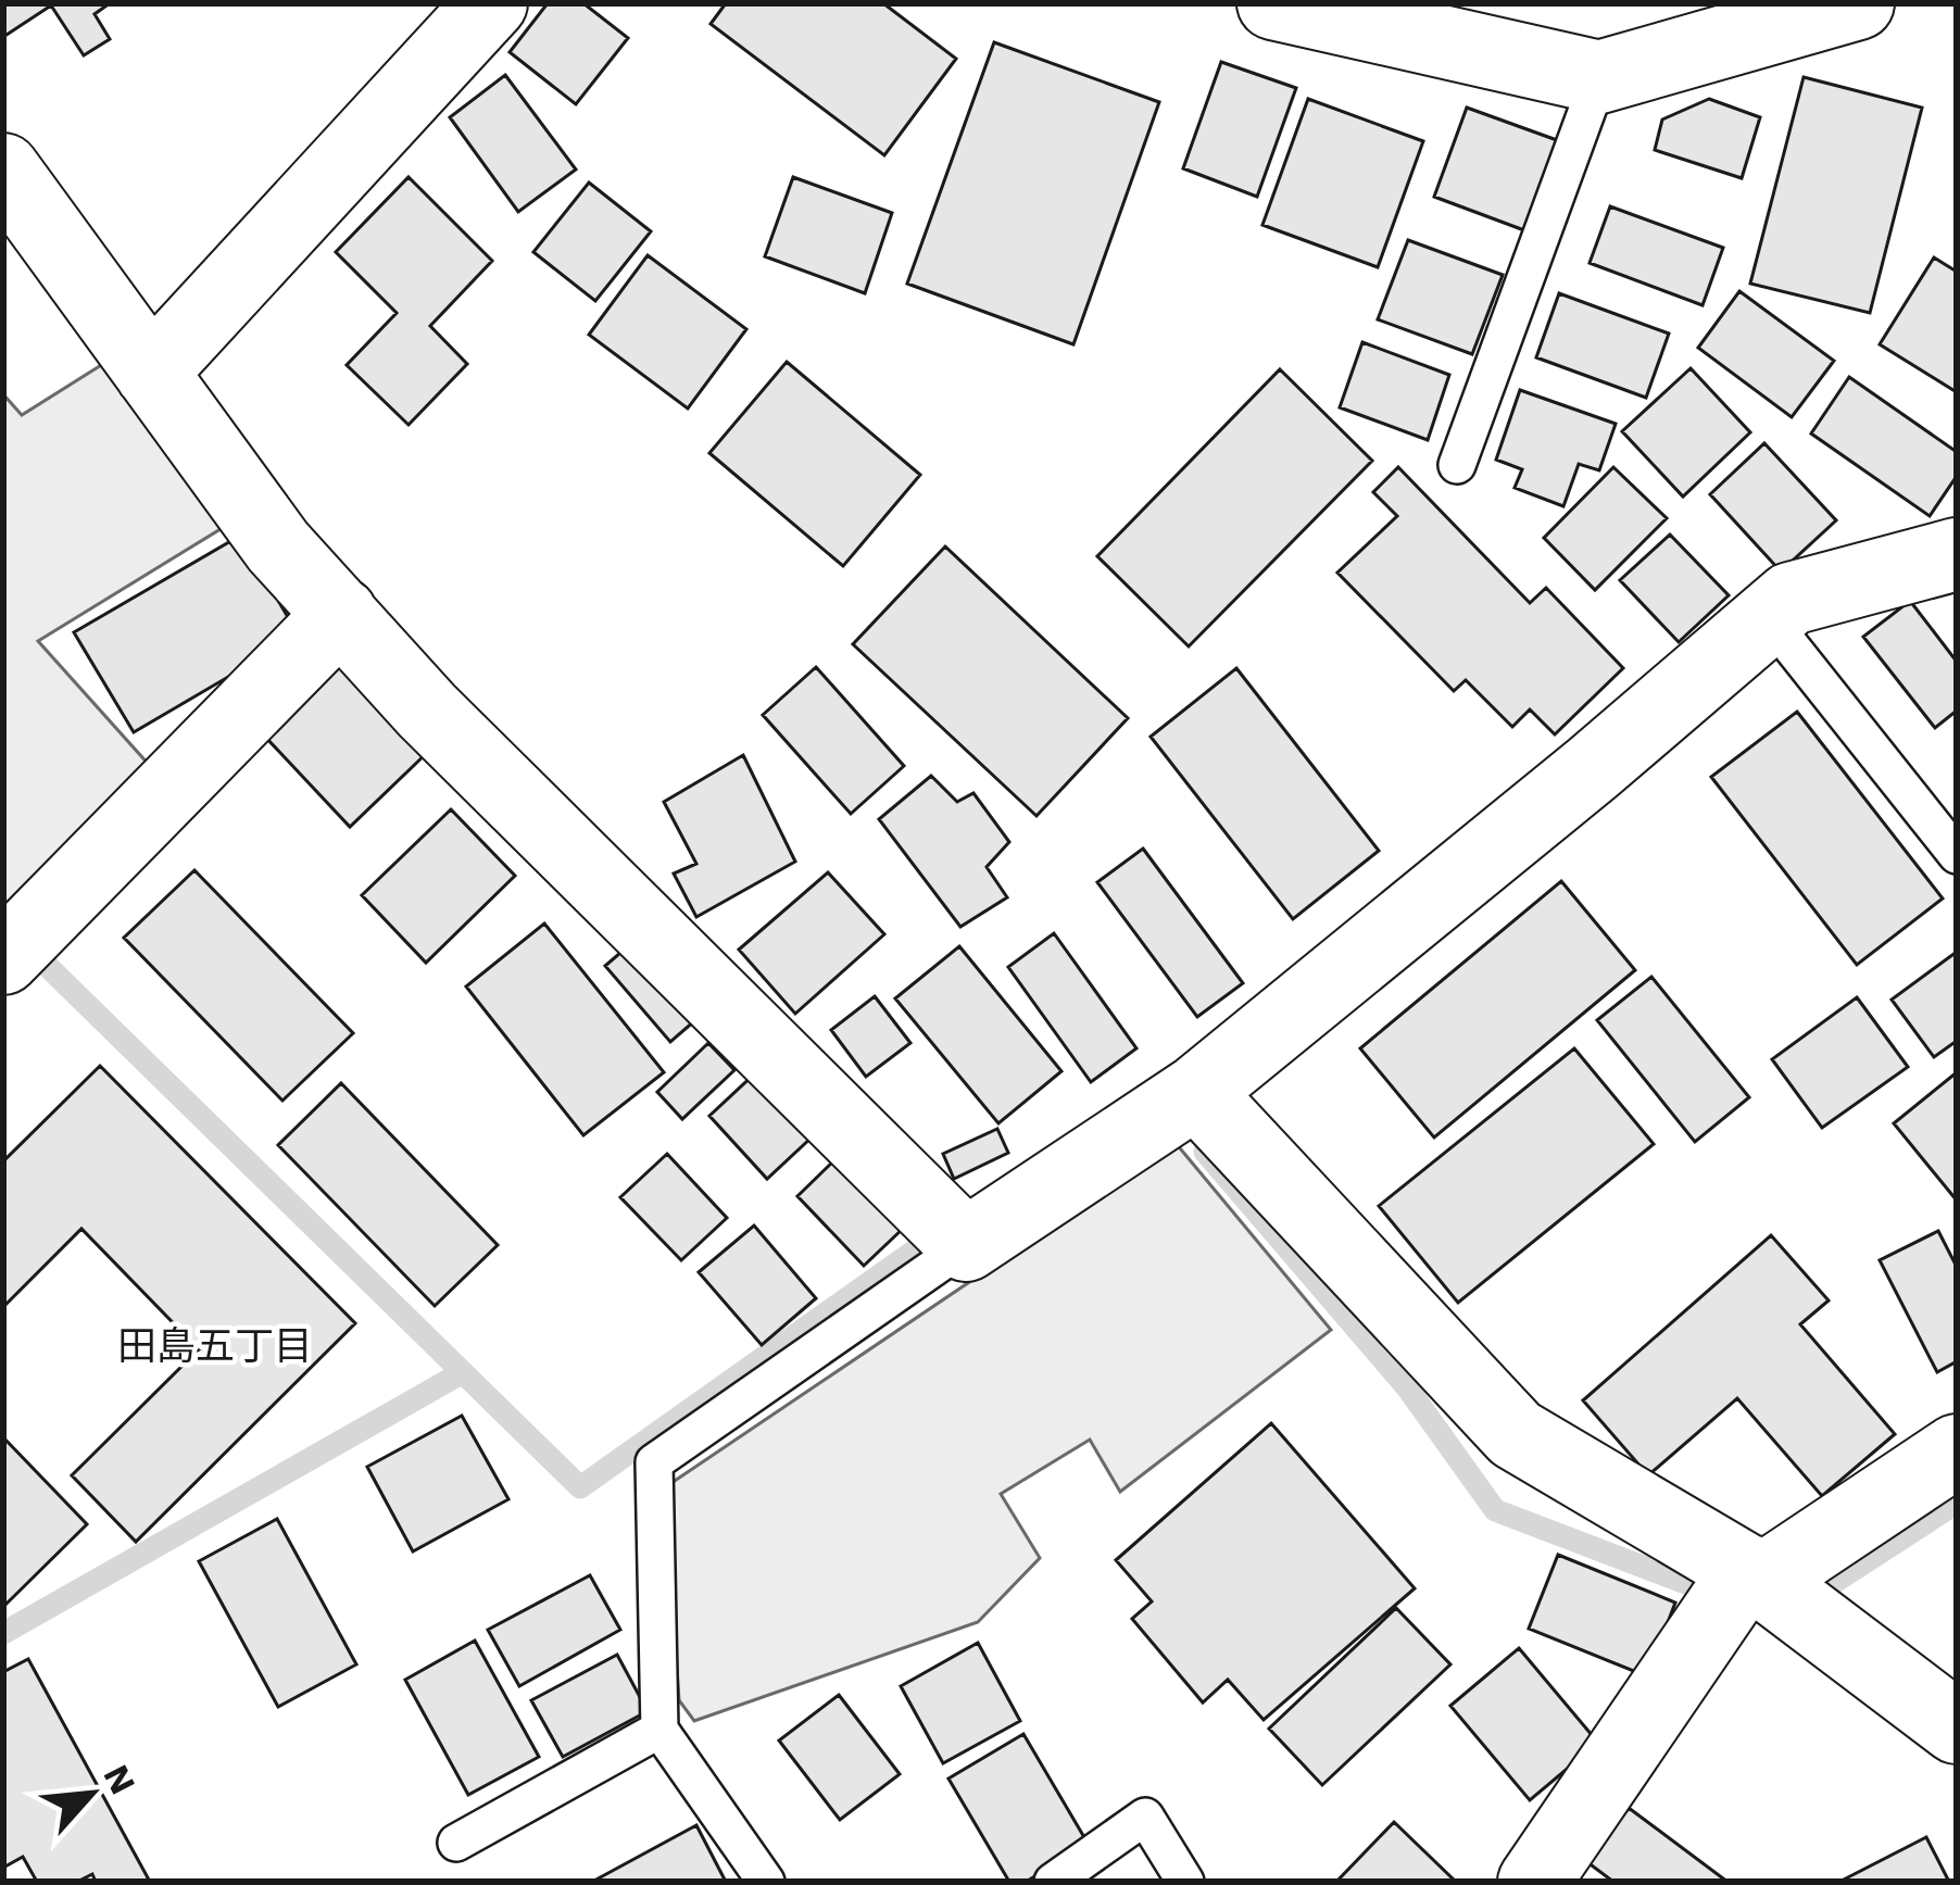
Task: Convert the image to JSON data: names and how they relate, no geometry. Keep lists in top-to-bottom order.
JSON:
{
  "districts": ["田島五丁目"],
  "north": "top right"
}
